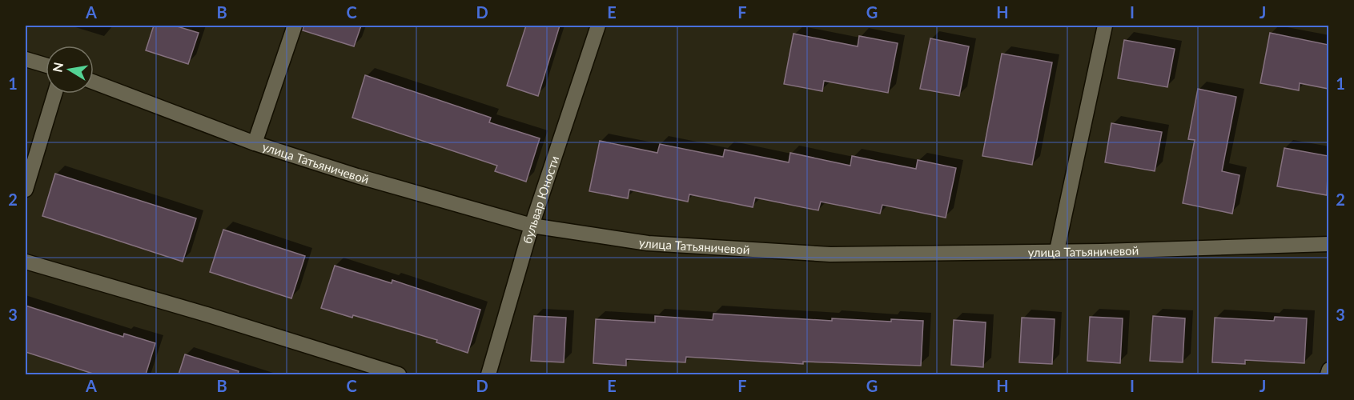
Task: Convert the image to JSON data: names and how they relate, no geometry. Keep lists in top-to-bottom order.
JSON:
{
  "streets": {
    "street": ["улица Татьяничевой", "бульвар Юности"]
  },
  "crossings": [
    ["улица Татьяничевой", "бульвар Юности"]
  ],
  "north": "left",
  "grid": {
    "columns": [
      "A",
      "B",
      "C",
      "D",
      "E",
      "F",
      "G",
      "H",
      "I",
      "J"
    ],
    "rows": ["1", "2", "3"]
  }
}
